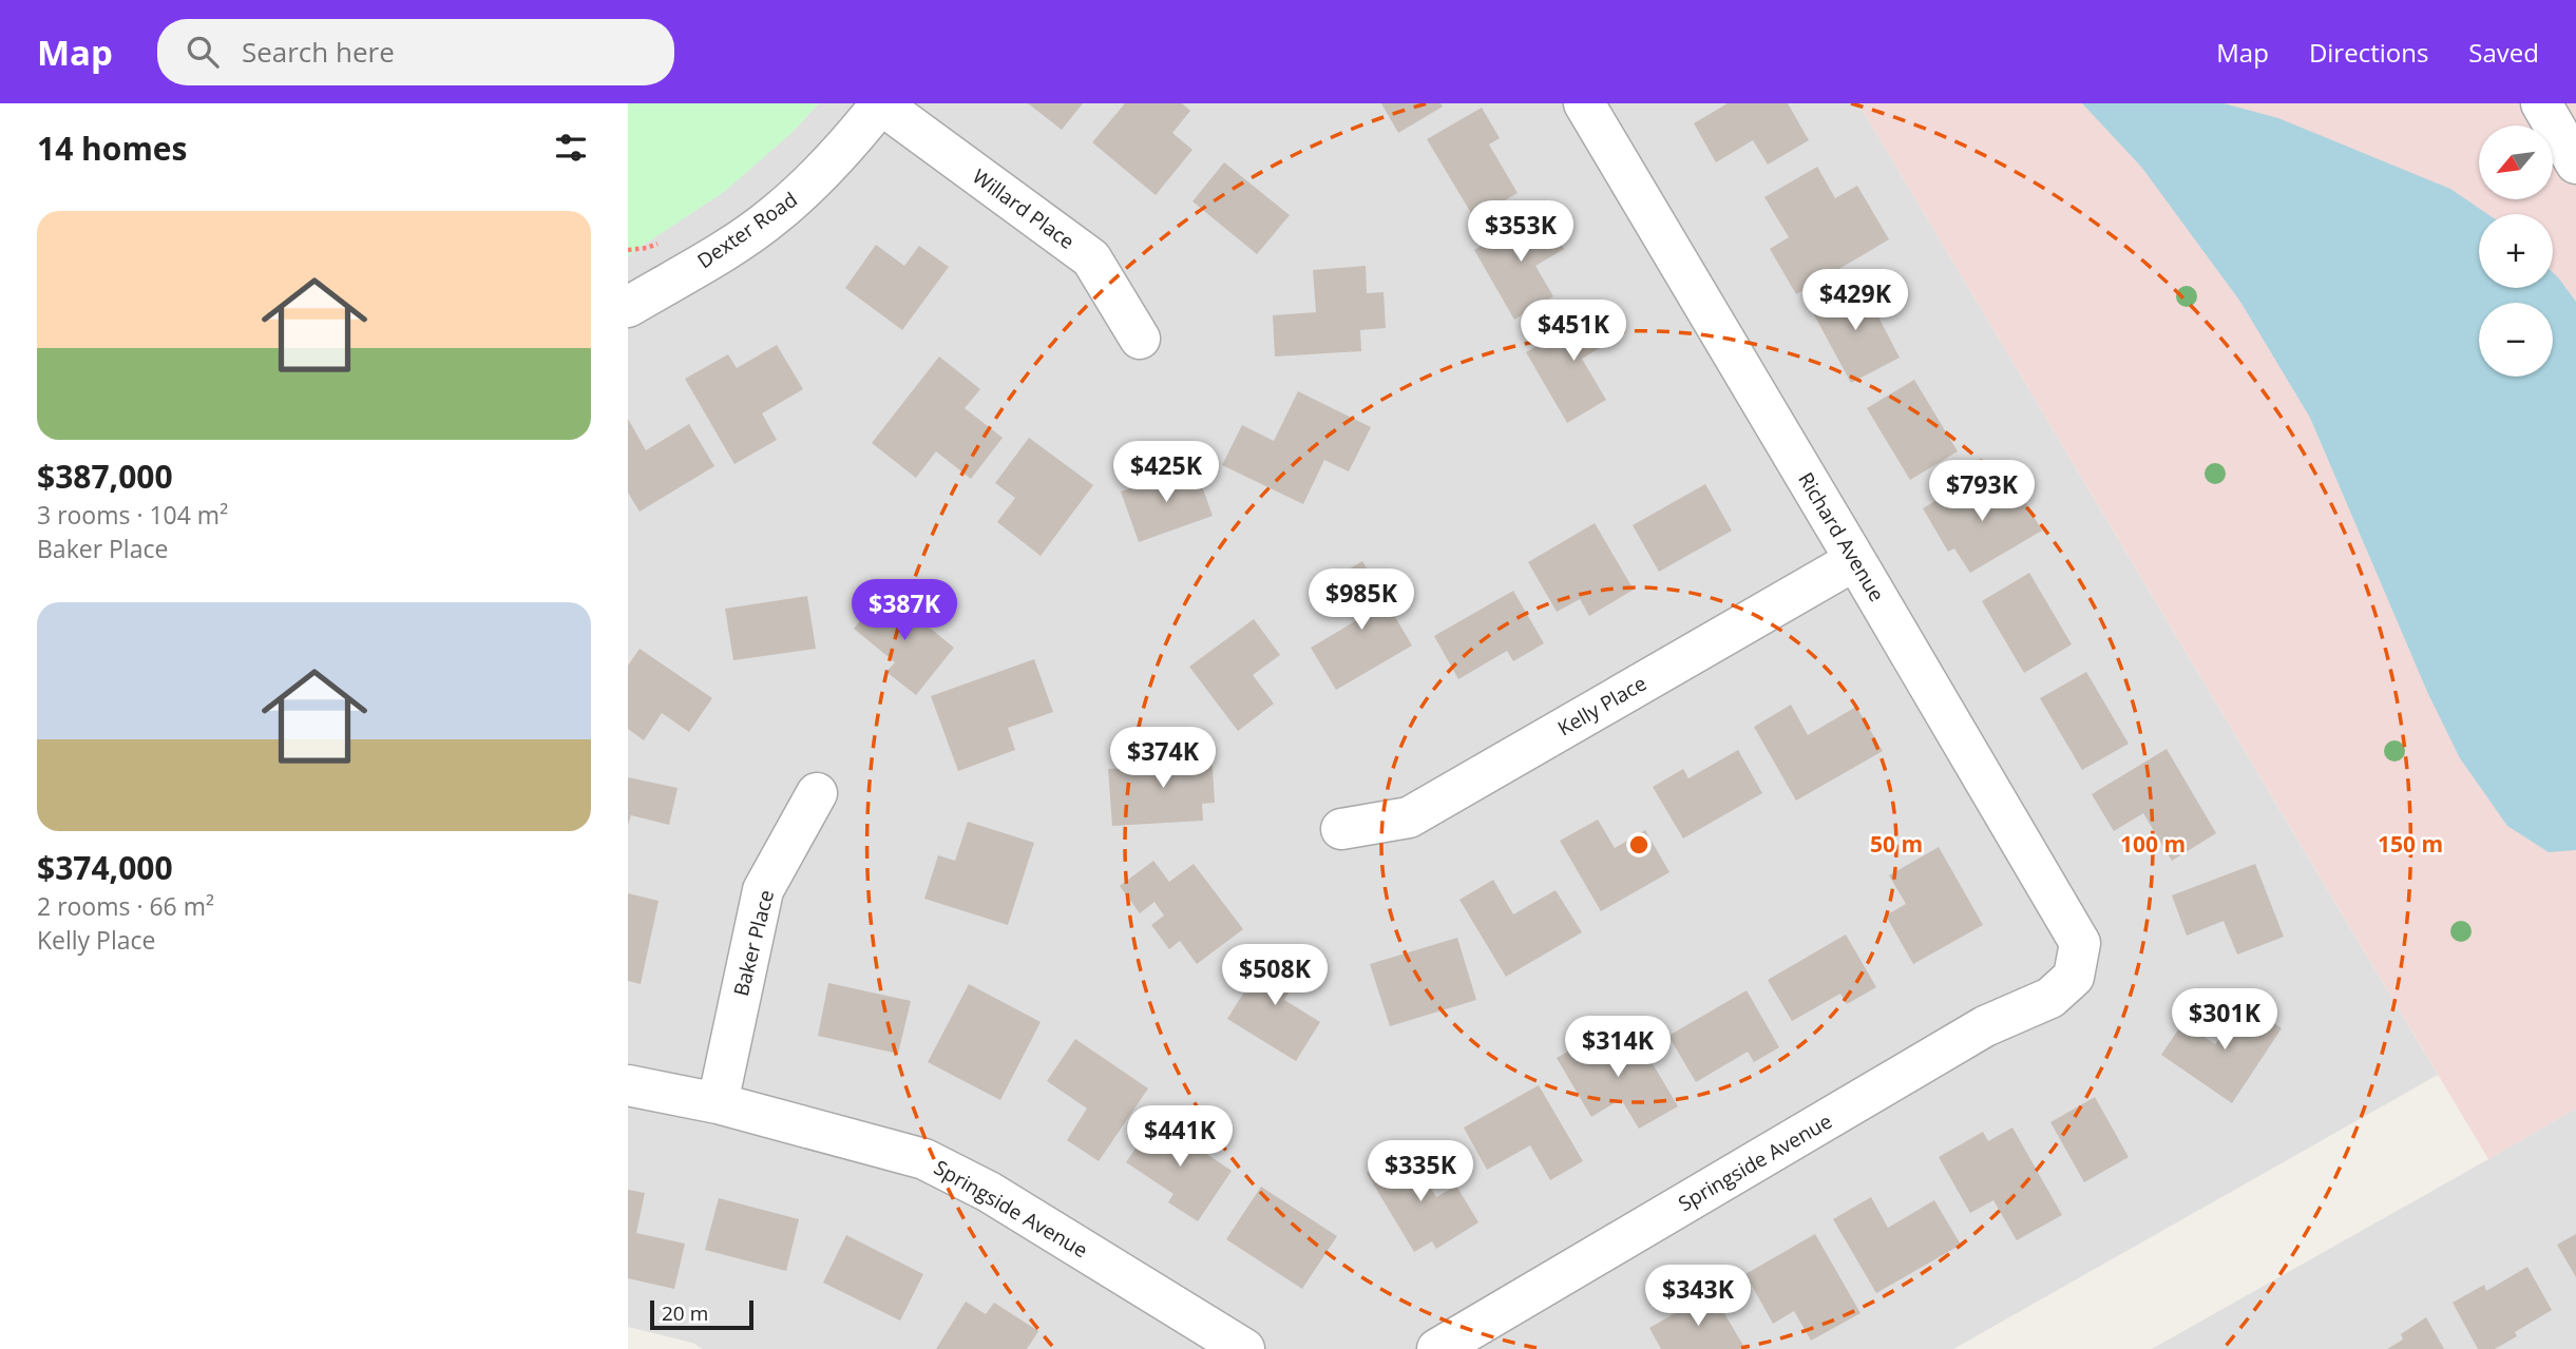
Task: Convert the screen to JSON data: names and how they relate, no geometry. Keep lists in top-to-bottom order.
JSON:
{
  "streets": {
    "street": [
      "Willard Place",
      "Dexter Road",
      "Richard Avenue",
      "Kelly Place",
      "Baker Place",
      "Springside Avenue"
    ]
  },
  "crossings": [
    ["Willard Place", "Dexter Road"],
    ["Richard Avenue", "Kelly Place"],
    ["Richard Avenue", "Springside Avenue"],
    ["Baker Place", "Springside Avenue"]
  ],
  "scale_bar": "20 m",
  "north": "bottom left",
  "page": {
    "header": "Map",
    "search": "Search here",
    "nav": ["Map", "Directions", "Saved"],
    "heading": "14 homes",
    "map_buttons": ["+", "−"],
    "list": [
      {
        "name": "$387,000",
        "note": "3 rooms · 104 m² · Baker Place"
      },
      {
        "name": "$374,000",
        "note": "2 rooms · 66 m² · Kelly Place"
      }
    ],
    "price": [
      "$353K",
      "$429K",
      "$451K",
      "$425K",
      "$793K",
      "$985K",
      "$387K",
      "$374K",
      "$508K",
      "$301K",
      "$314K",
      "$441K",
      "$335K",
      "$343K"
    ],
    "scale": "20 m"
  },
  "rings": ["50 m", "100 m", "150 m"]
}
